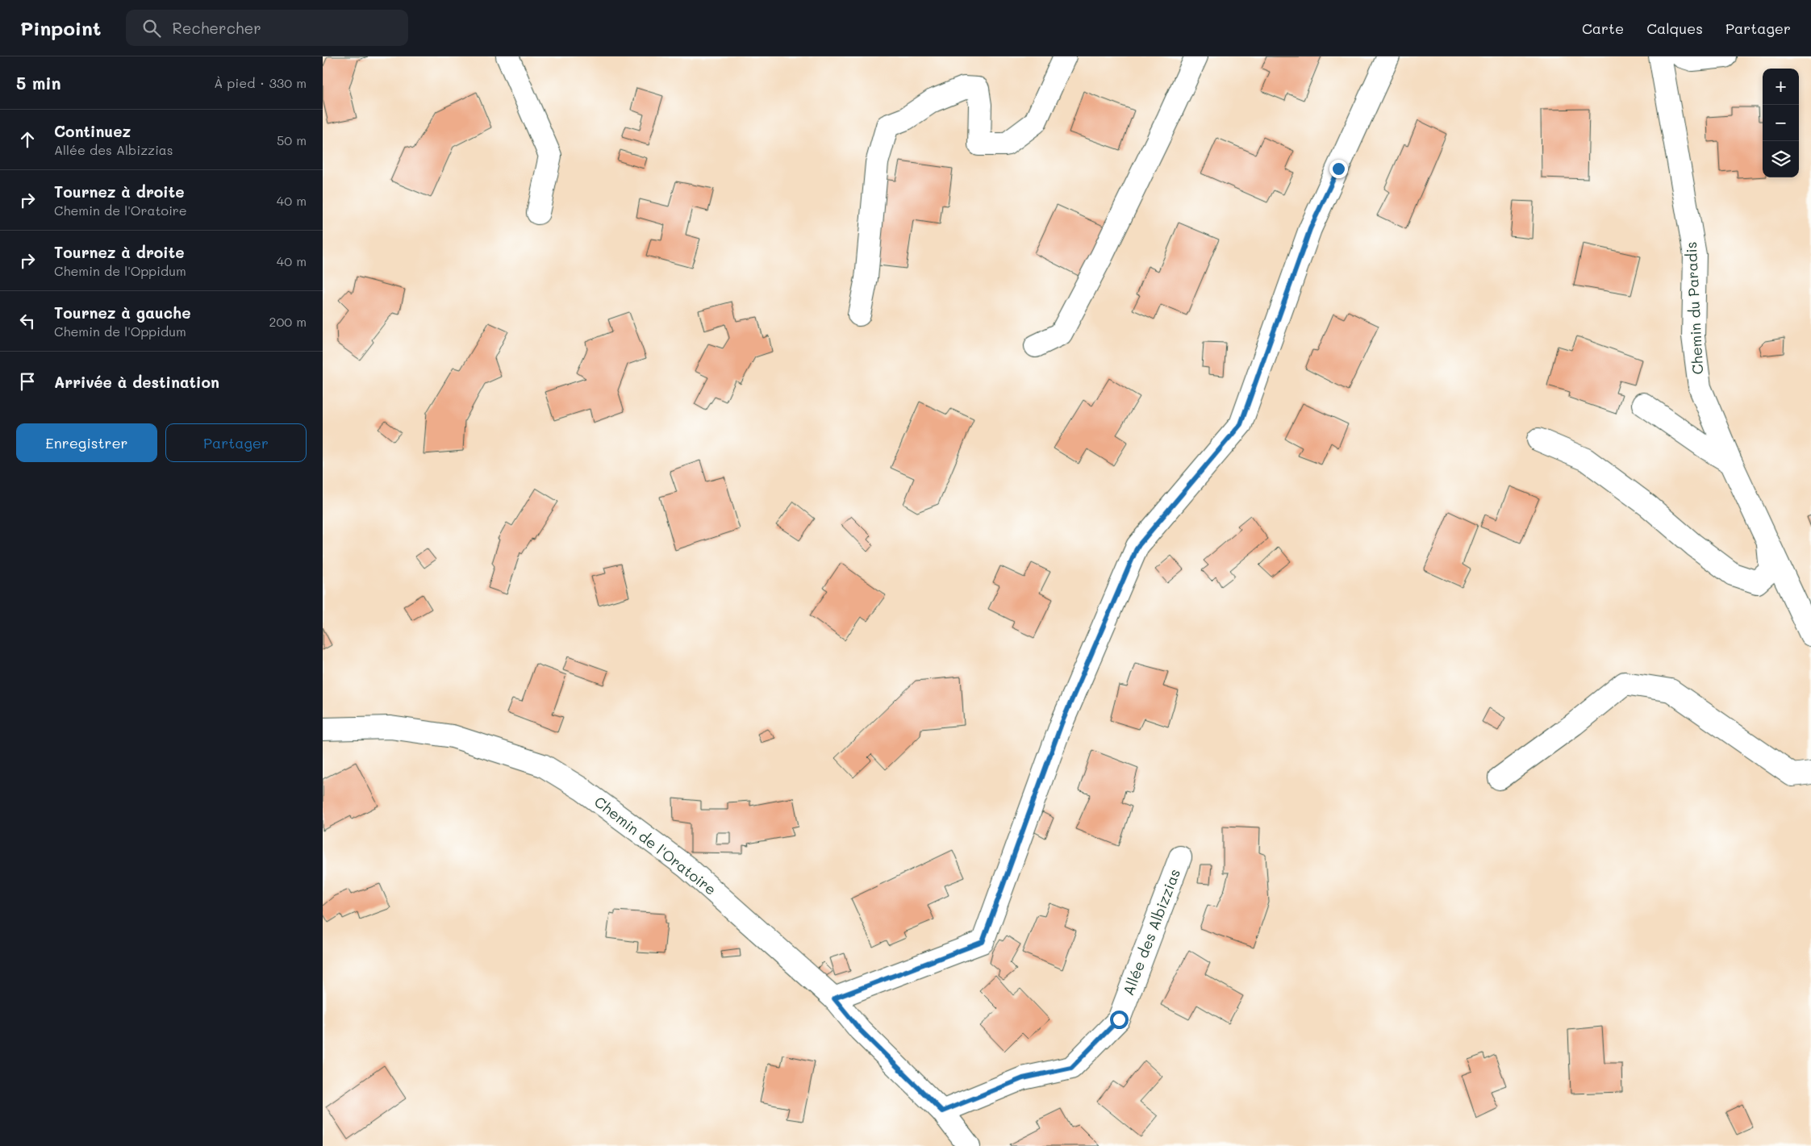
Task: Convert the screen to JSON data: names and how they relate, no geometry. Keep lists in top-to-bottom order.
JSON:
{
  "streets": {
    "street": ["Chemin du Paradis", "Chemin de l'Oratoire", "Allée des Albizzias"]
  },
  "crossings": [
    ["Chemin de l'Oratoire", "Allée des Albizzias"]
  ],
  "page": {
    "header": "Pinpoint",
    "search": "Rechercher",
    "nav": ["Carte", "Calques", "Partager"],
    "heading": ["5 min", "À pied · 330 m"],
    "map_buttons": ["+", "−"],
    "list": [
      ["Continuez", "Allée des Albizzias", "50 m"],
      ["Tournez à droite", "Chemin de l'Oratoire", "40 m"],
      ["Tournez à droite", "Chemin de l'Oppidum", "40 m"],
      ["Tournez à gauche", "Chemin de l'Oppidum", "200 m"],
      "Arrivée à destination"
    ],
    "buttons": ["Enregistrer", "Partager"]
  }
}
